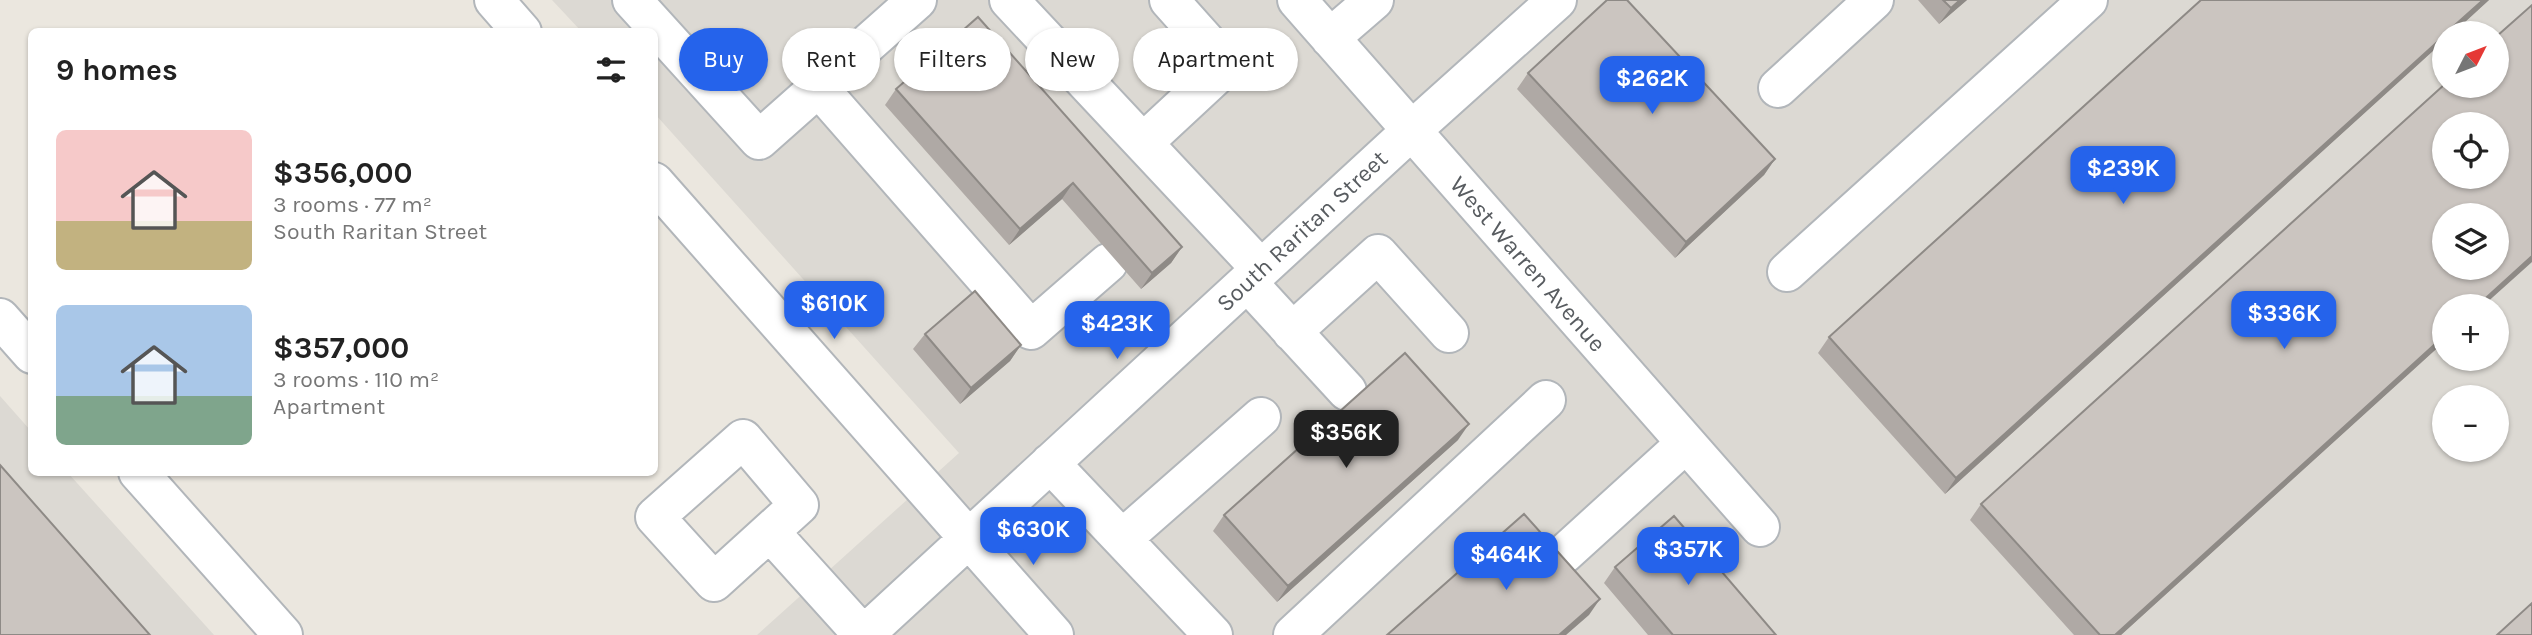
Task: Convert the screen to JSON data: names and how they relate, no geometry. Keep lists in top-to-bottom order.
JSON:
{
  "streets": {
    "street": ["South Raritan Street", "West Warren Avenue"]
  },
  "crossings": [
    ["South Raritan Street", "West Warren Avenue"]
  ],
  "north": "top right",
  "page": {
    "map_buttons": ["+", "−"],
    "chip": [
      "Buy",
      "Rent",
      "Filters",
      "New",
      "Apartment"
    ],
    "heading": "9 homes",
    "price": [
      "$262K",
      "$239K",
      "$610K",
      "$336K",
      "$423K",
      "$356K",
      "$630K",
      "$357K",
      "$464K"
    ],
    "list": [
      {
        "name": "$356,000",
        "note": "3 rooms · 77 m² · South Raritan Street"
      },
      {
        "name": "$357,000",
        "note": "3 rooms · 110 m² · Apartment"
      }
    ]
  }
}
